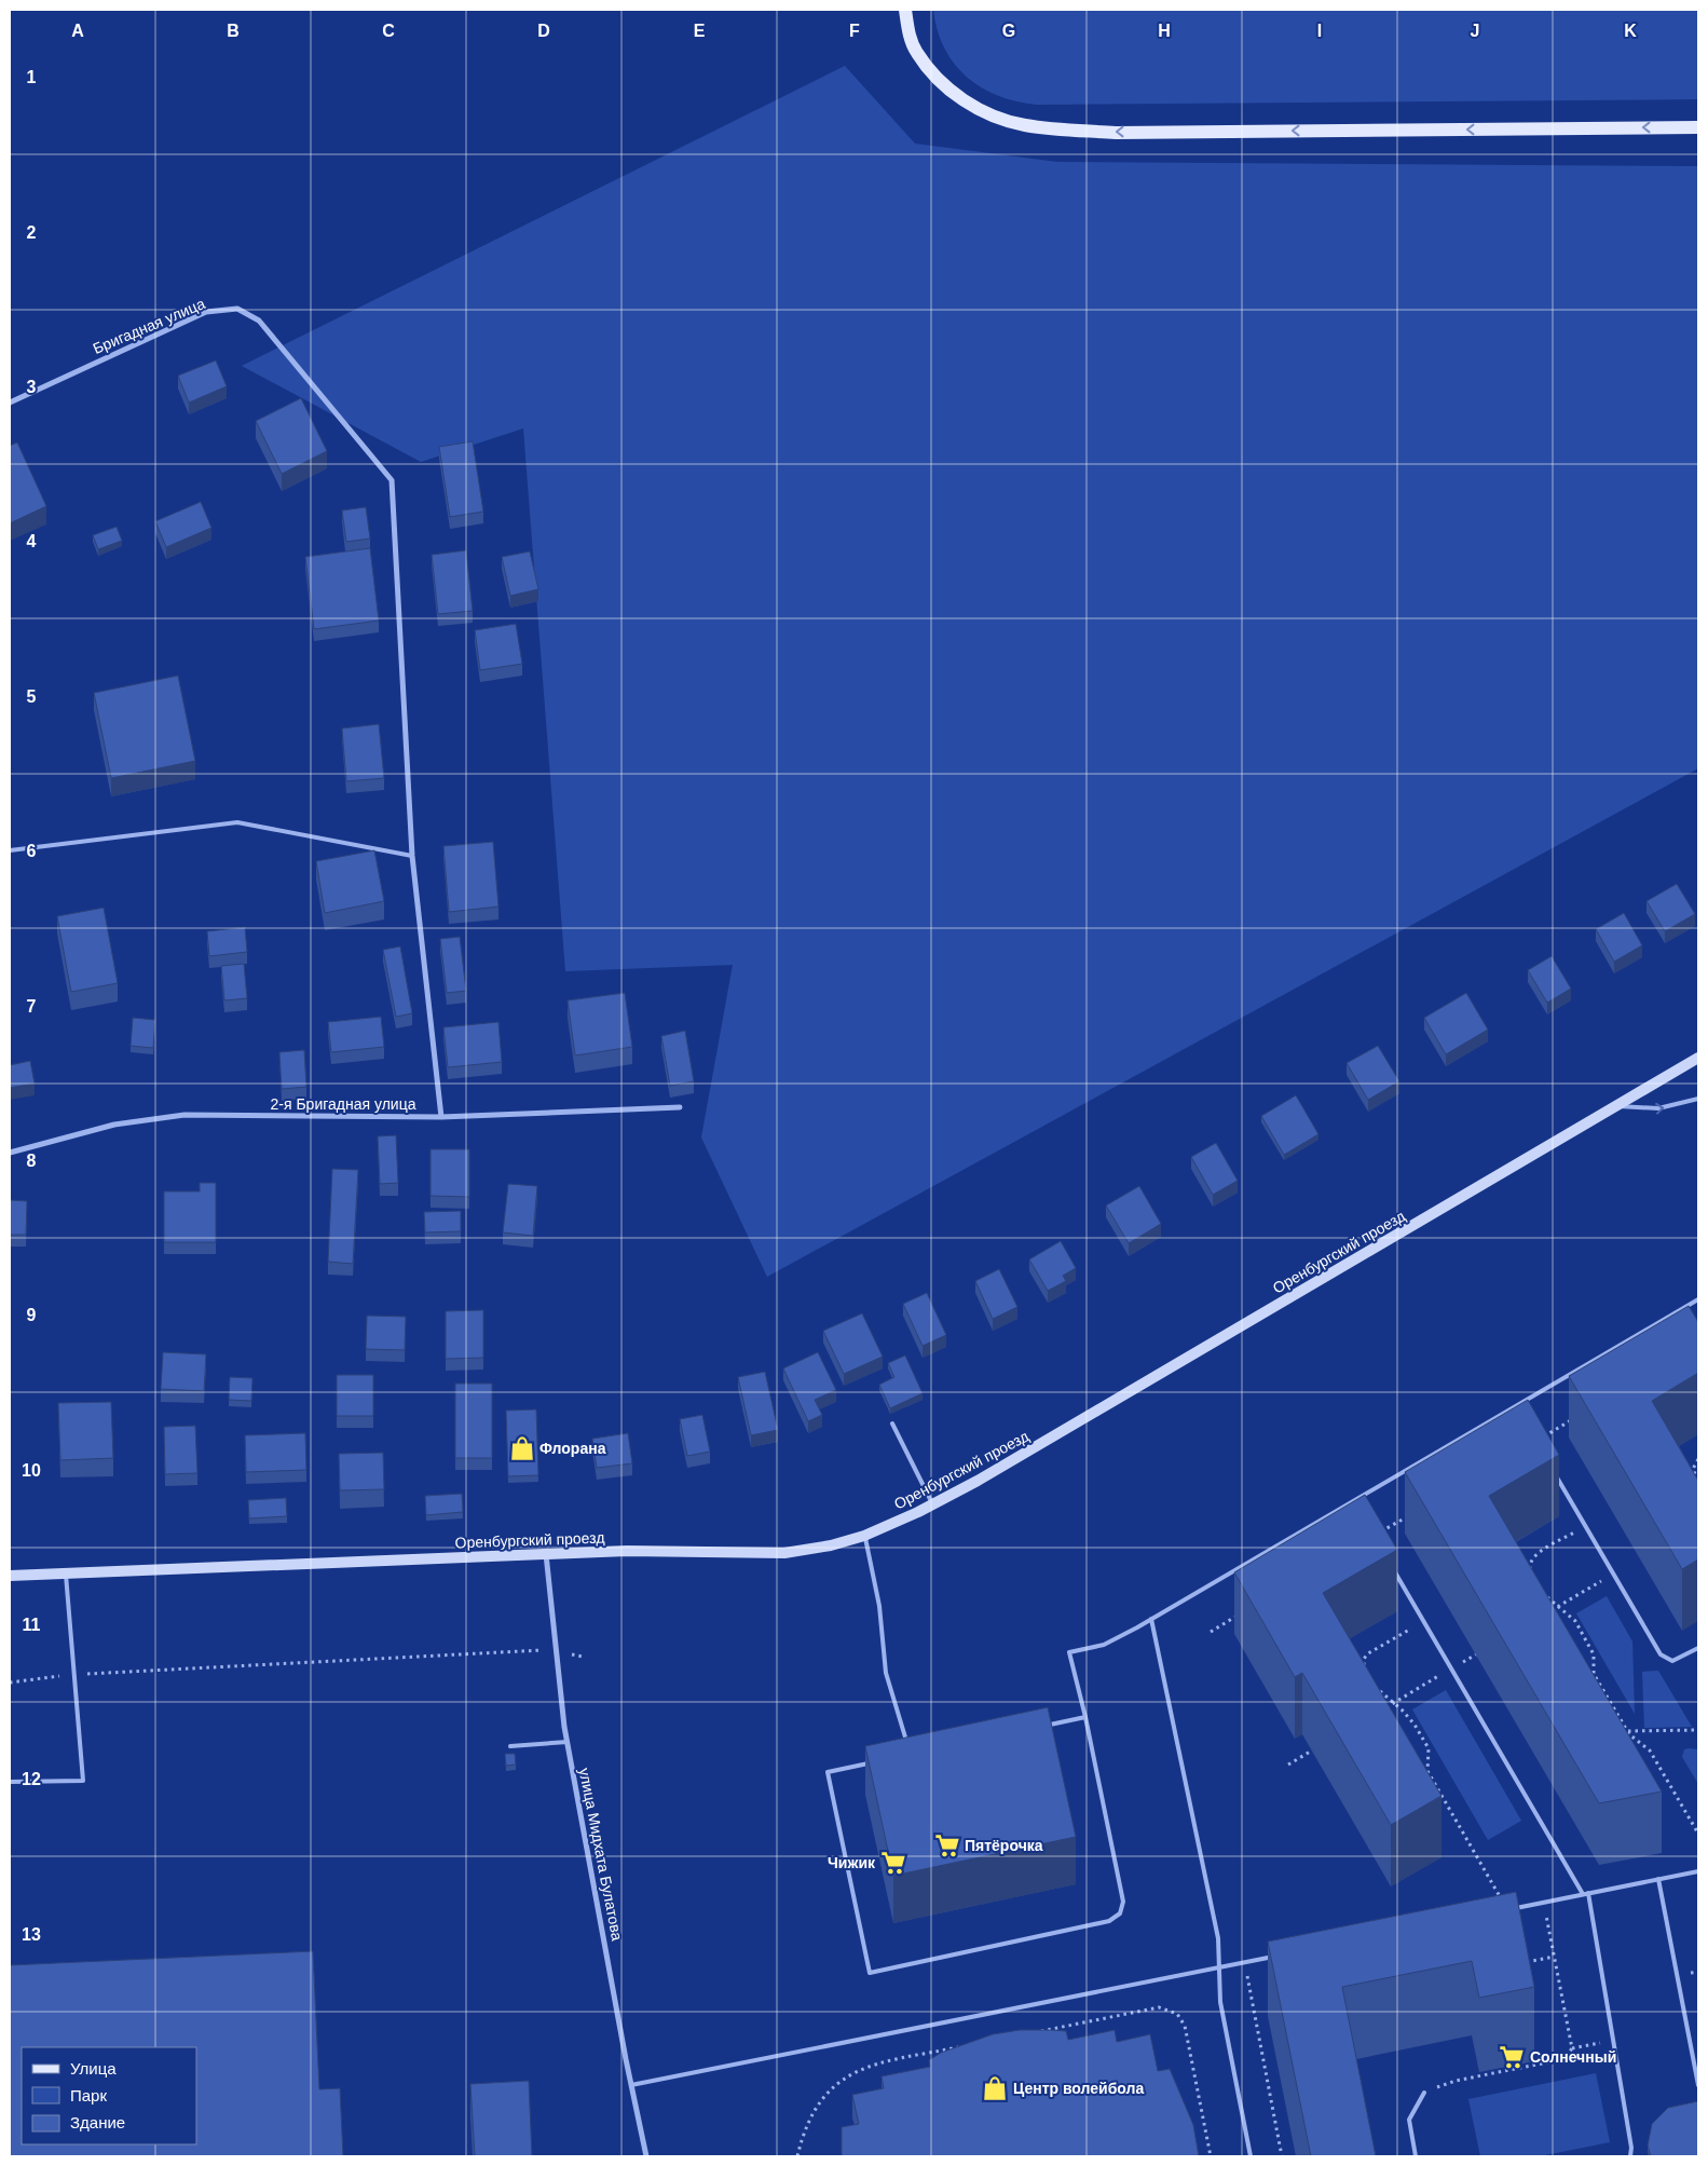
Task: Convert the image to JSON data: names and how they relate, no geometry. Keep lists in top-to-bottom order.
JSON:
{
  "streets": {
    "main road": ["Оренбургский проезд"],
    "street": ["Бригадная улица", "2-я Бригадная улица", "улица Мидхата Булатова"]
  },
  "crossings": [
    ["Оренбургский проезд", "улица Мидхата Булатова"]
  ],
  "places": {
    "shop": ["Флорана", "Центр волейбола"],
    "supermarket": ["Пятёрочка", "Чижик", "Солнечный"]
  },
  "legend": ["Улица", "Парк", "Здание"],
  "grid": {
    "columns": [
      "A",
      "B",
      "C",
      "D",
      "E",
      "F",
      "G",
      "H",
      "I",
      "J",
      "K"
    ],
    "rows": [
      "1",
      "2",
      "3",
      "4",
      "5",
      "6",
      "7",
      "8",
      "9",
      "10",
      "11",
      "12",
      "13"
    ]
  }
}
